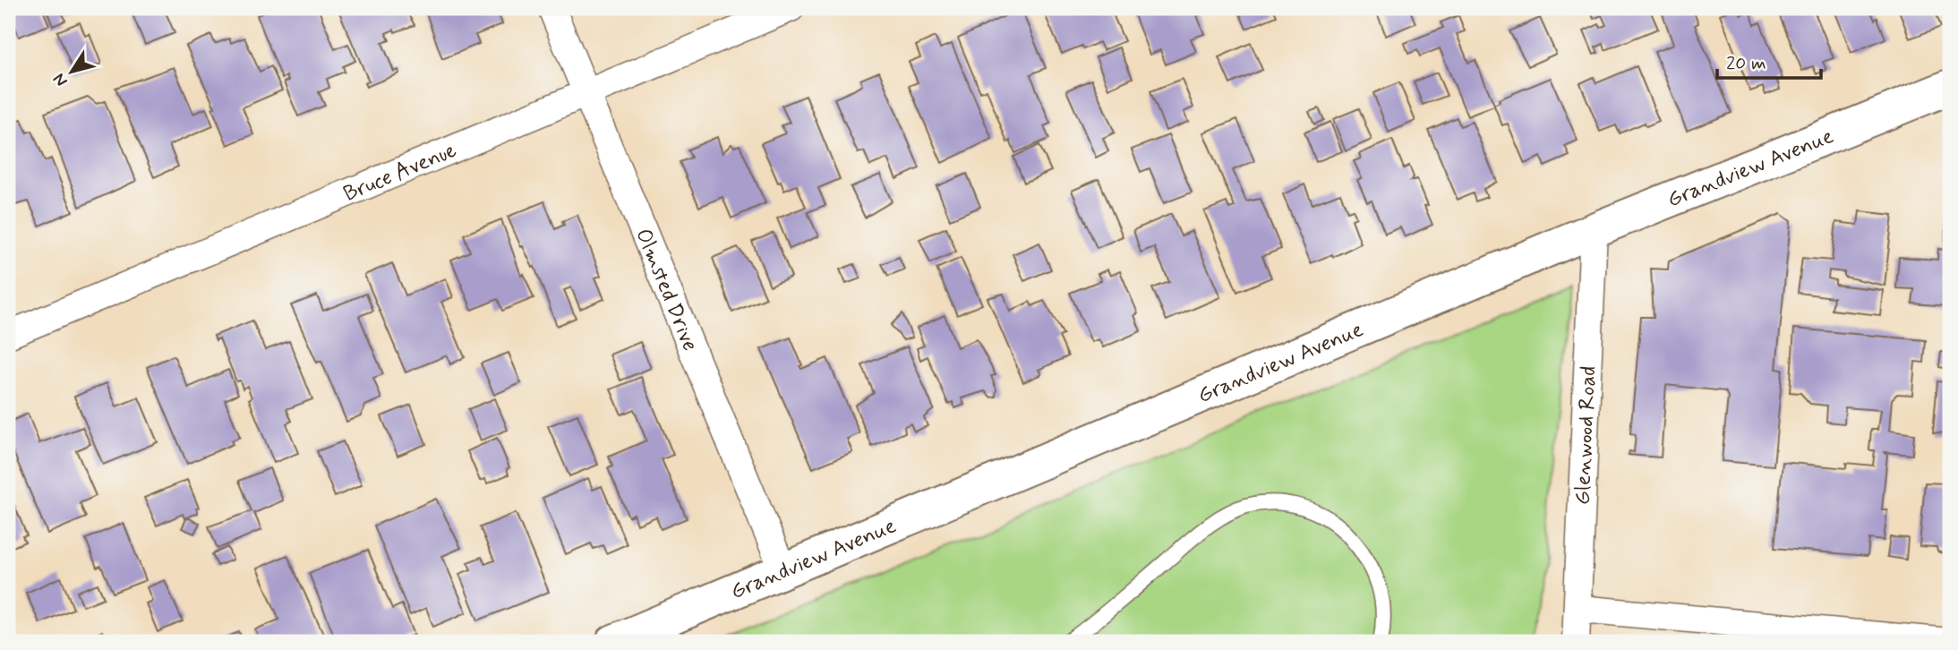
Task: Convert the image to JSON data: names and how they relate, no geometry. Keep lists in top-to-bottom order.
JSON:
{
  "streets": {
    "street": [
      "Grandview Avenue",
      "Bruce Avenue",
      "Olmsted Drive",
      "Glenwood Road"
    ]
  },
  "crossings": [
    ["Grandview Avenue", "Olmsted Drive"],
    ["Grandview Avenue", "Glenwood Road"],
    ["Bruce Avenue", "Olmsted Drive"]
  ],
  "scale_bar": "20 m",
  "north": "bottom left"
}
